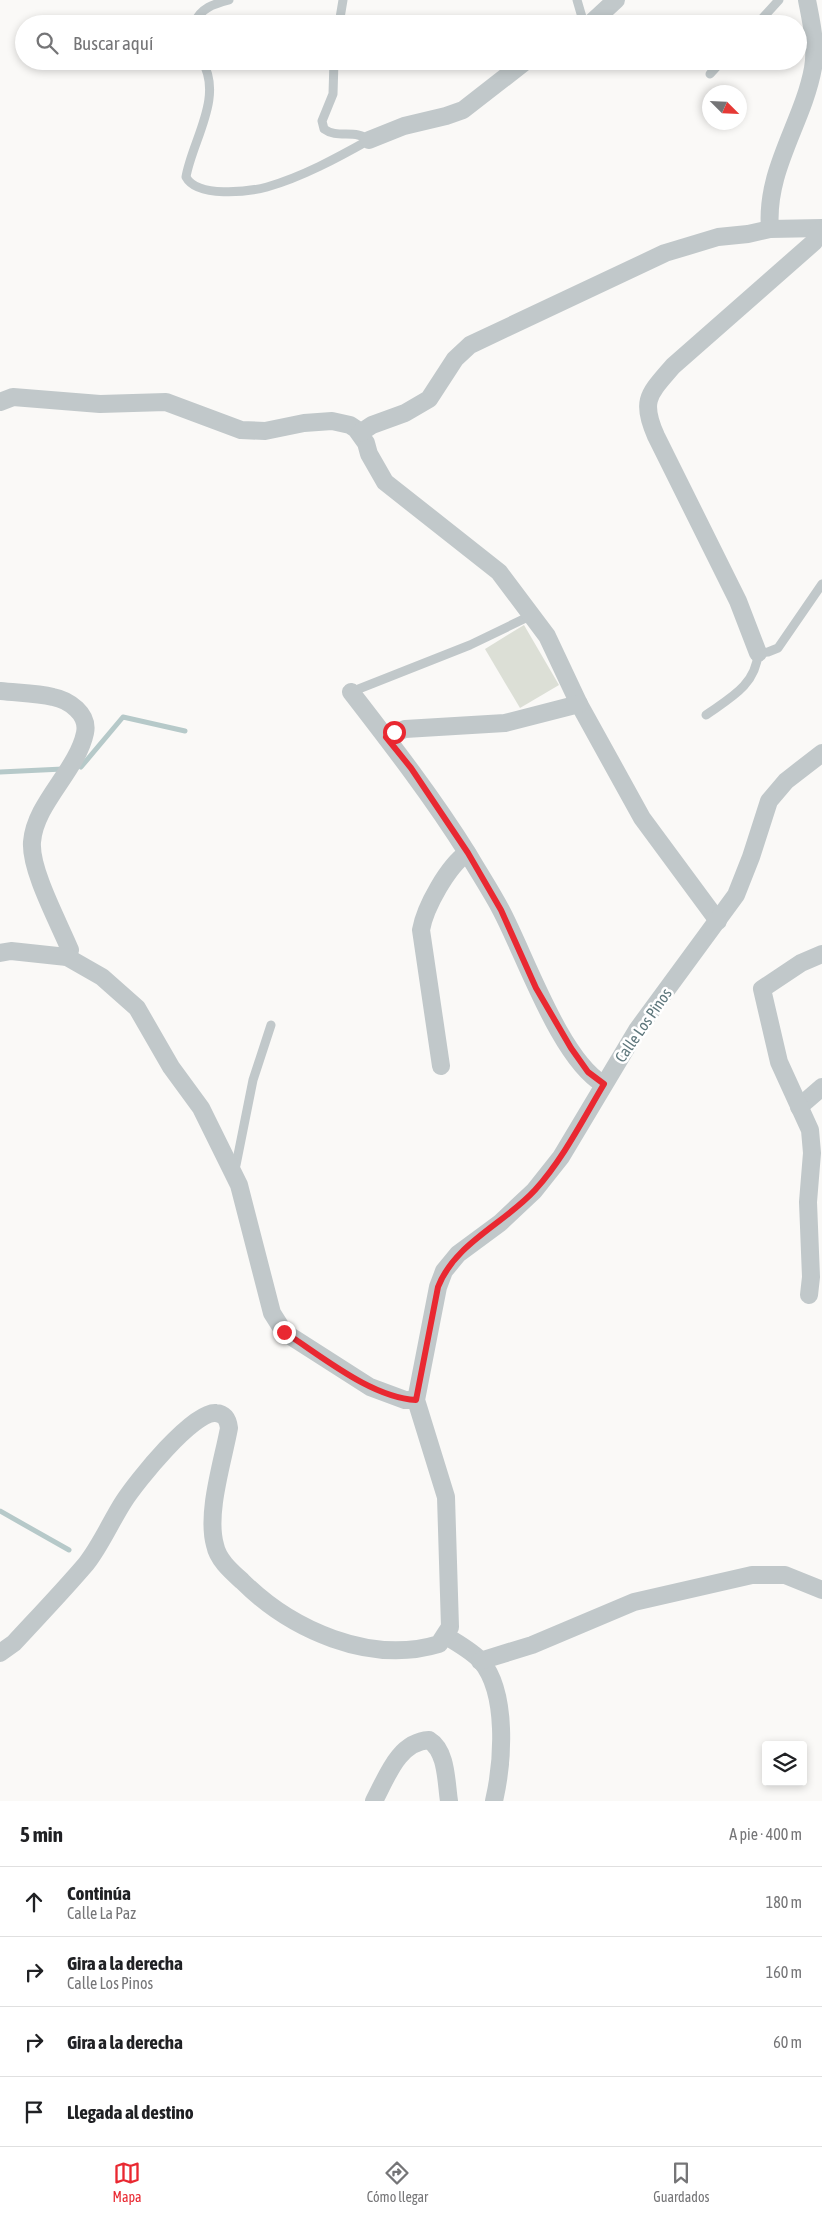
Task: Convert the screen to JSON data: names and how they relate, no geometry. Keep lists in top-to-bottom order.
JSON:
{
  "streets": {
    "street": ["Calle Los Pinos"]
  },
  "north": "bottom right",
  "page": {
    "search": "Buscar aquí",
    "heading": ["5 min", "A pie · 400 m"],
    "list": [
      ["Continúa", "Calle La Paz", "180 m"],
      ["Gira a la derecha", "Calle Los Pinos", "160 m"],
      ["Gira a la derecha", "60 m"],
      "Llegada al destino"
    ],
    "nav": ["Mapa", "Cómo llegar", "Guardados"]
  }
}
